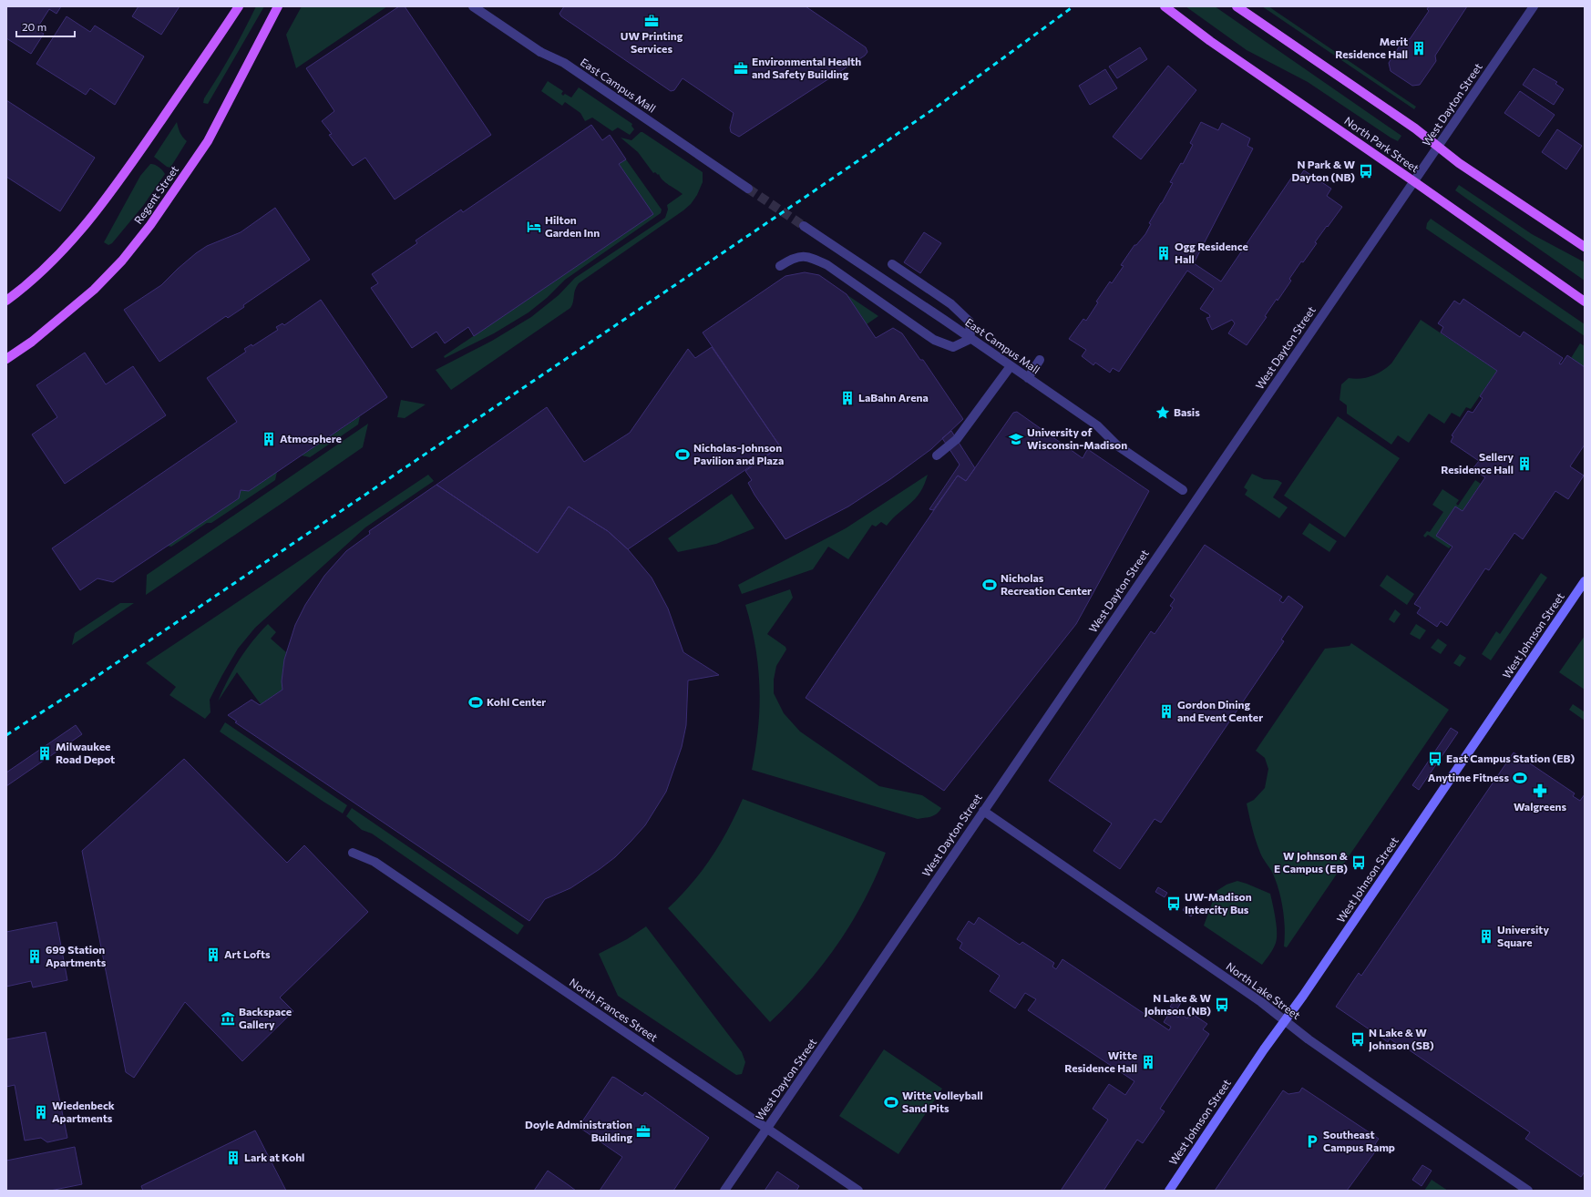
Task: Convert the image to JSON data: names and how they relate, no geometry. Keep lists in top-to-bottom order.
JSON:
{
  "streets": {
    "main road": ["North Park Street", "Regent Street", "West Johnson Street"],
    "street": [
      "East Campus Mall",
      "West Dayton Street",
      "North Lake Street",
      "North Frances Street"
    ]
  },
  "crossings": [
    ["West Dayton Street", "North Park Street"],
    ["West Dayton Street", "North Lake Street"],
    ["West Dayton Street", "North Frances Street"],
    ["West Johnson Street", "North Lake Street"]
  ],
  "places": {
    "office": ["UW Printing Services", "Environmental Health and Safety Building", "Doyle Administration Building"],
    "building": [
      "Merit Residence Hall",
      "Ogg Residence Hall",
      "LaBahn Arena",
      "Atmosphere",
      "Sellery Residence Hall",
      "Gordon Dining and Event Center",
      "Milwaukee Road Depot",
      "University Square",
      "Art Lofts",
      "699 Station Apartments",
      "Witte Residence Hall",
      "Wiedenbeck Apartments",
      "Lark at Kohl"
    ],
    "bus stop": [
      "N Park & W Dayton (NB)",
      "East Campus Station (EB)",
      "W Johnson & E Campus (EB)",
      "UW-Madison Intercity Bus",
      "N Lake & W Johnson (NB)",
      "N Lake & W Johnson (SB)"
    ],
    "hotel": ["Hilton Garden Inn"],
    "place": ["Basis"],
    "school or university": ["University of Wisconsin-Madison"],
    "sports": [
      "Nicholas-Johnson Pavilion and Plaza",
      "Nicholas Recreation Center",
      "Kohl Center",
      "Anytime Fitness",
      "Witte Volleyball Sand Pits"
    ],
    "pharmacy": ["Walgreens"],
    "museum": ["Backspace Gallery"],
    "parking": ["Southeast Campus Ramp"]
  },
  "scale_bar": "20 m"
}
